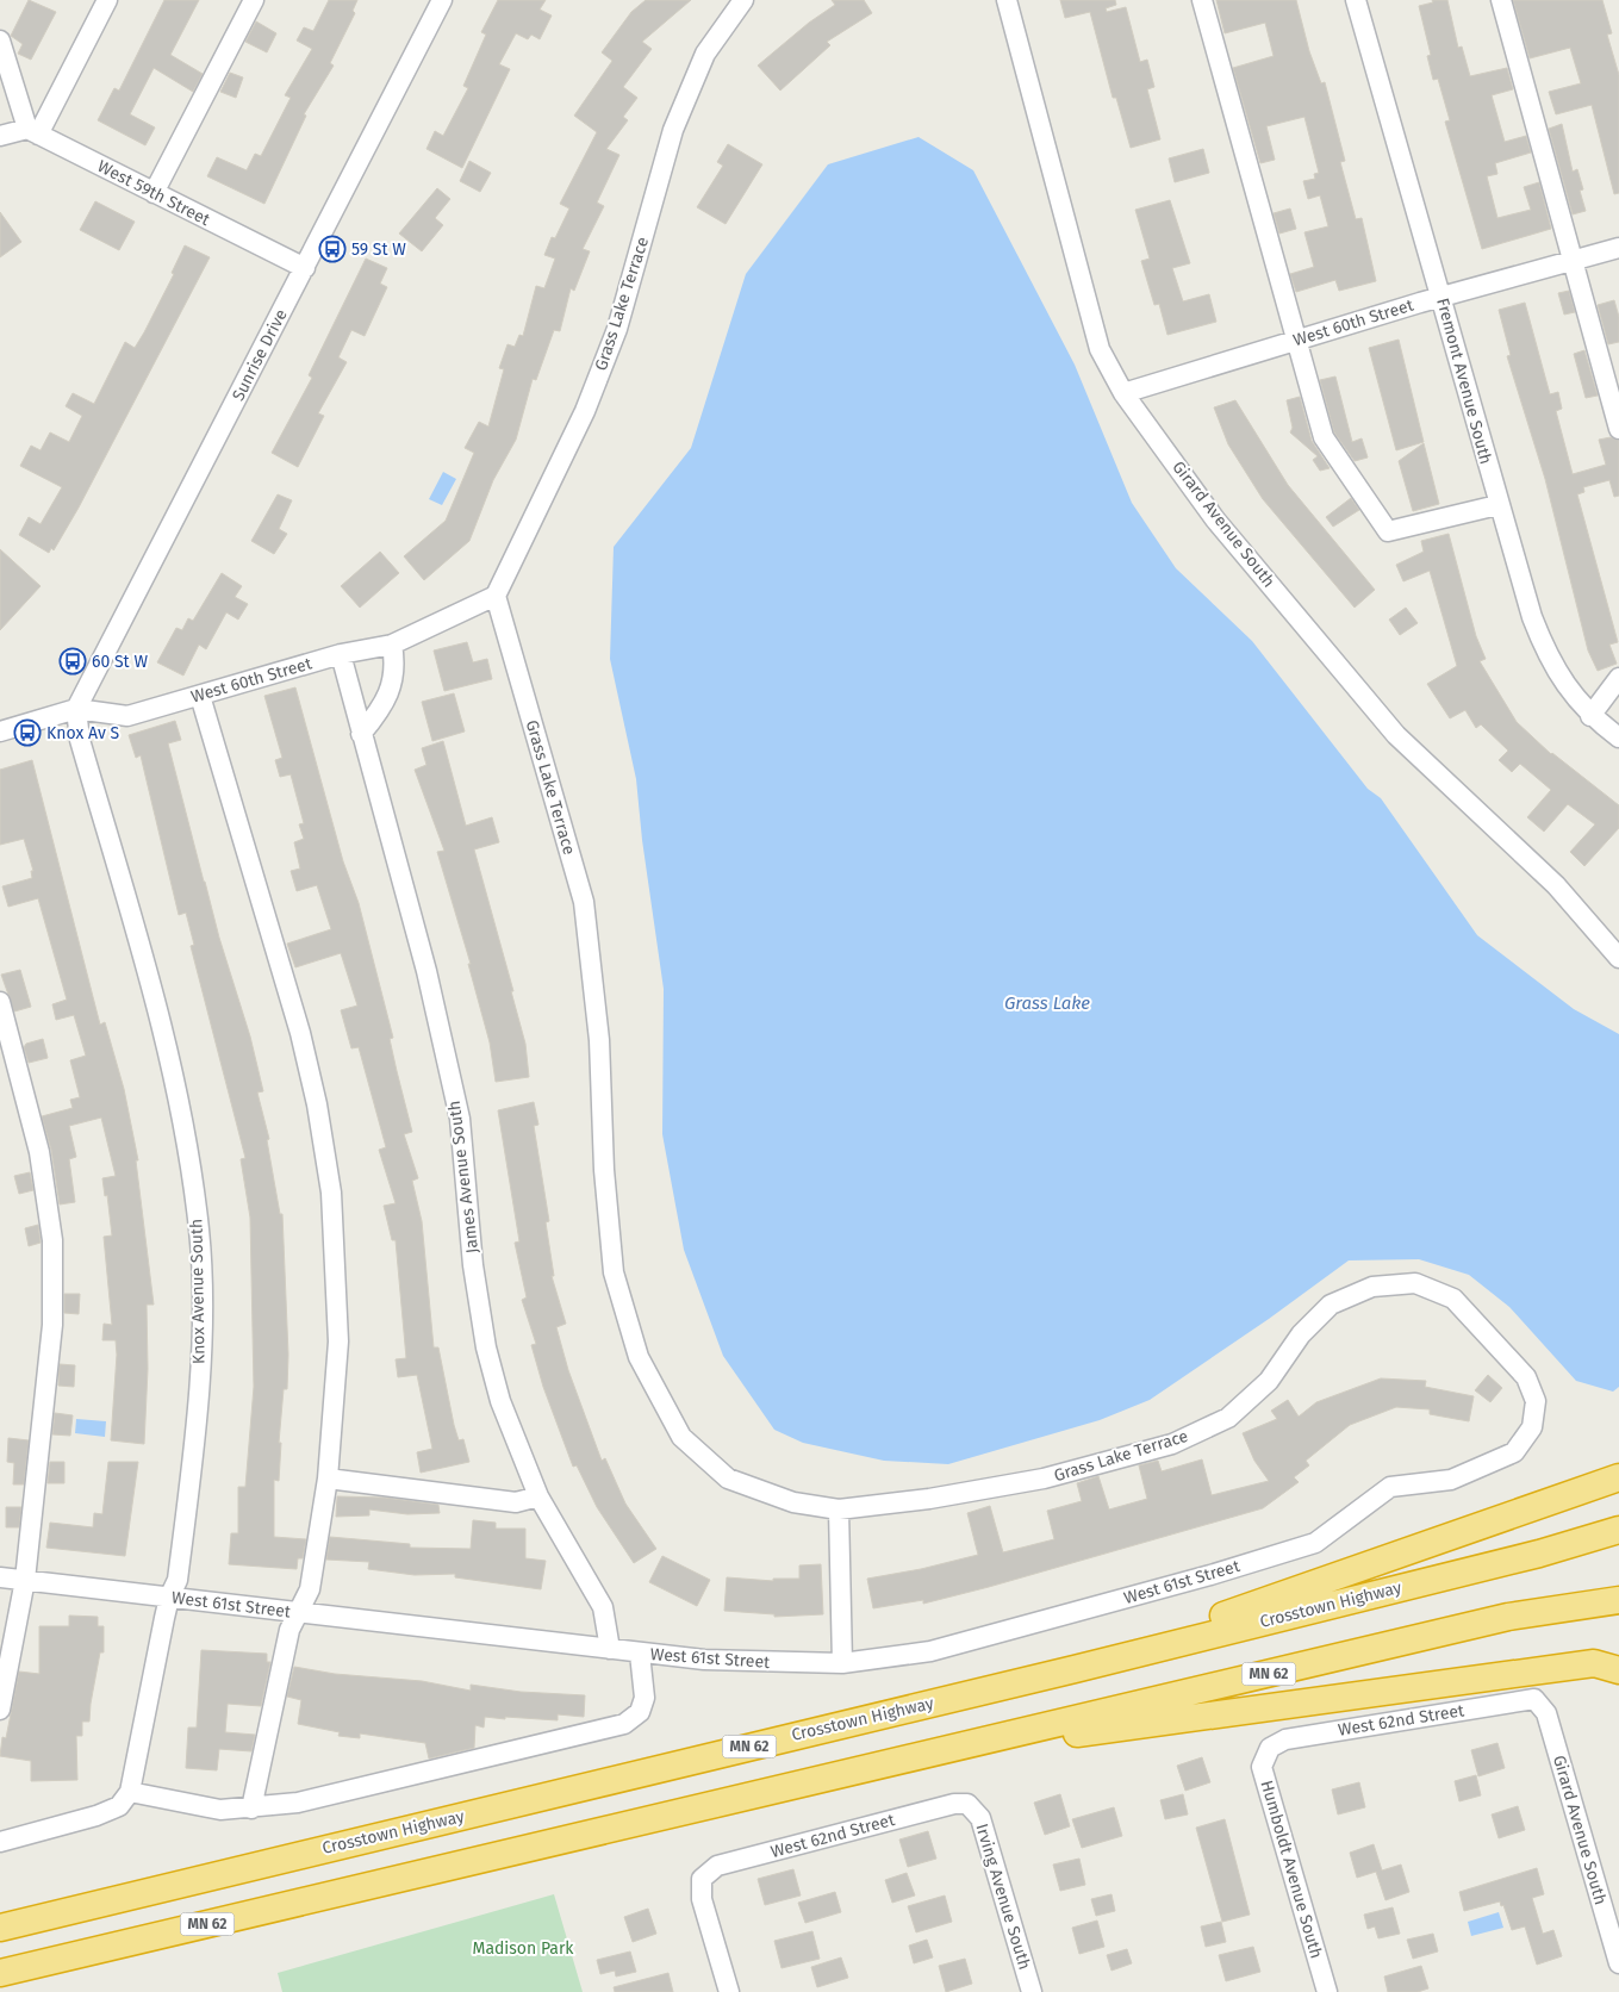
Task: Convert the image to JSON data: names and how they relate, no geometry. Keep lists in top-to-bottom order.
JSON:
{
  "streets": {
    "highway": ["Crosstown Highway", "MN 62"],
    "street": [
      "West 59th Street",
      "Grass Lake Terrace",
      "West 60th Street",
      "Sunrise Drive",
      "Fremont Avenue South",
      "Girard Avenue South",
      "James Avenue South",
      "Knox Avenue South",
      "West 61st Street",
      "West 62nd Street",
      "Humboldt Avenue South",
      "Irving Avenue South"
    ]
  },
  "crossings": [
    ["West 59th Street", "Sunrise Drive"],
    ["Grass Lake Terrace", "West 60th Street"],
    ["Grass Lake Terrace", "West 61st Street"],
    ["West 60th Street", "Sunrise Drive"],
    ["West 60th Street", "Fremont Avenue South"],
    ["West 60th Street", "Girard Avenue South"],
    ["West 60th Street", "James Avenue South"],
    ["West 60th Street", "Knox Avenue South"],
    ["Sunrise Drive", "Knox Avenue South"],
    ["Girard Avenue South", "West 62nd Street"],
    ["James Avenue South", "West 61st Street"],
    ["Knox Avenue South", "West 61st Street"],
    ["West 62nd Street", "Humboldt Avenue South"],
    ["West 62nd Street", "Irving Avenue South"]
  ],
  "water": ["Grass Lake"],
  "parks": ["Madison Park"],
  "places": {
    "bus stop": ["59 St W", "60 St W", "Knox Av S"]
  }
}
